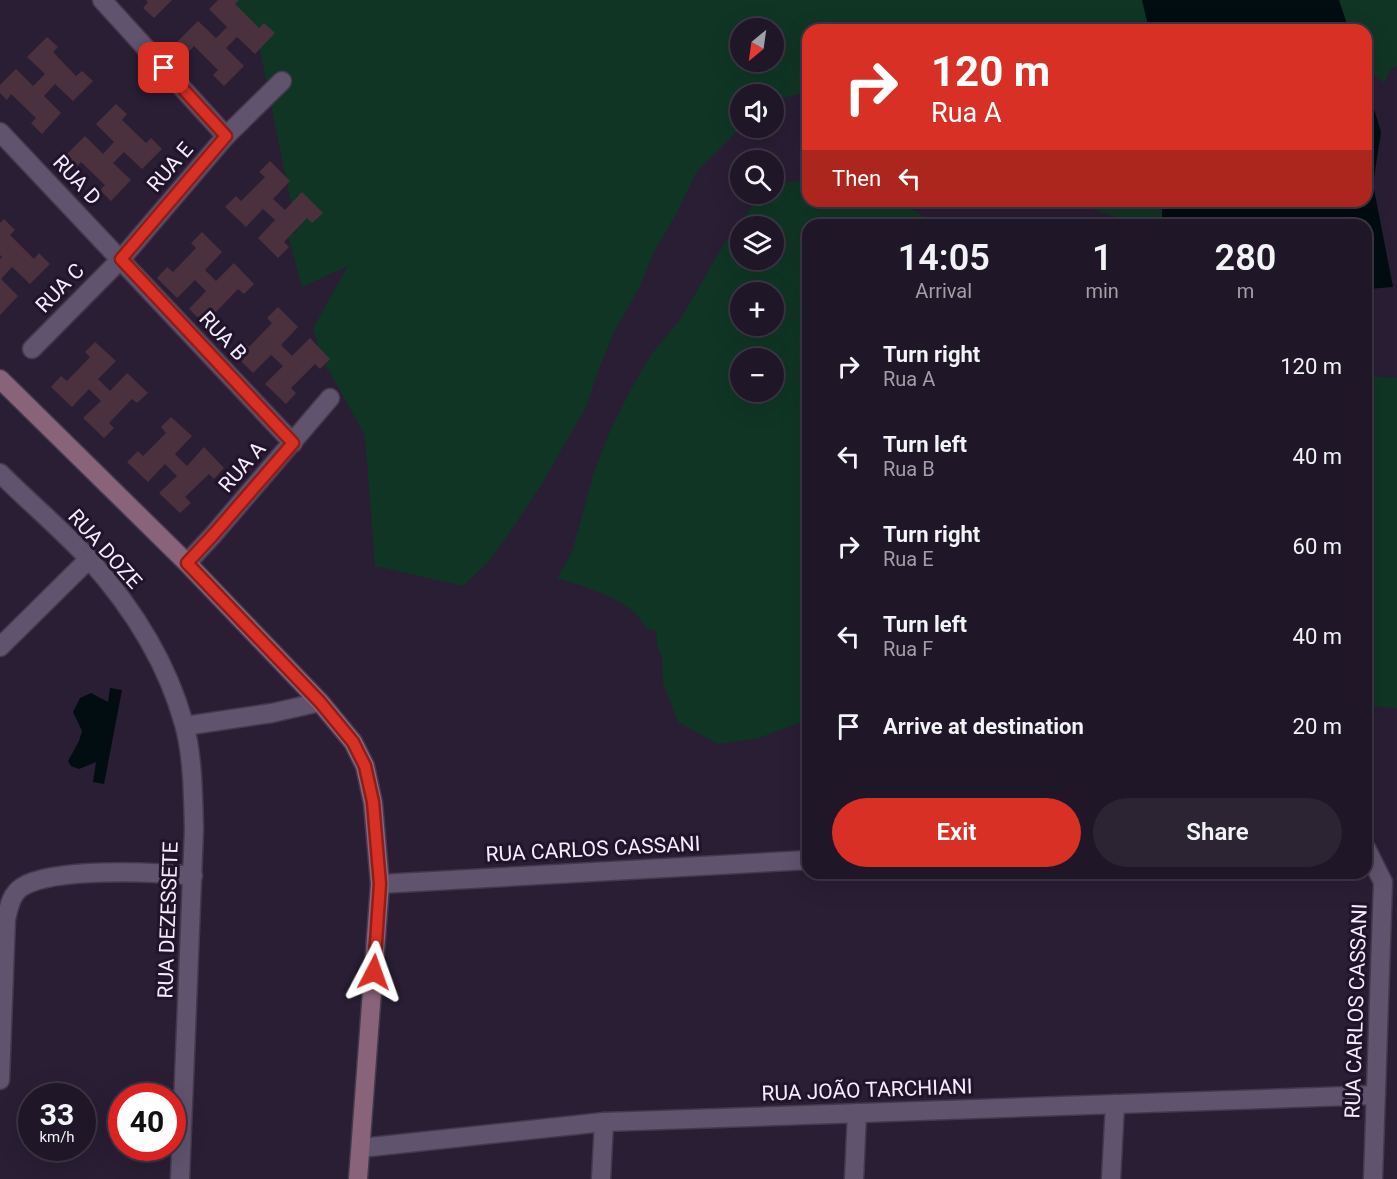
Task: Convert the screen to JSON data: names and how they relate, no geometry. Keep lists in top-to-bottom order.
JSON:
{
  "streets": {
    "street": [
      "RUA E",
      "RUA D",
      "RUA C",
      "RUA B",
      "RUA A",
      "RUA DOZE",
      "RUA CARLOS CASSANI",
      "RUA DEZESSETE",
      "RUA JOÃO TARCHIANI"
    ]
  },
  "crossings": [
    ["RUA E", "RUA D"],
    ["RUA E", "RUA C"],
    ["RUA E", "RUA B"],
    ["RUA D", "RUA C"],
    ["RUA D", "RUA B"],
    ["RUA C", "RUA B"],
    ["RUA B", "RUA A"],
    ["RUA DOZE", "RUA DEZESSETE"],
    ["RUA CARLOS CASSANI", "RUA JOÃO TARCHIANI"]
  ],
  "north": "bottom left",
  "page": {
    "map_buttons": ["+", "−"],
    "turn": ["120 m", "Rua A"],
    "then": "Then",
    "eta": [
      "14:05",
      "Arrival",
      "1",
      "min",
      "280",
      "m"
    ],
    "list": [
      {
        "name": "Turn right",
        "note": "Rua A",
        "value": "120 m"
      },
      {
        "name": "Turn left",
        "note": "Rua B",
        "value": "40 m"
      },
      {
        "name": "Turn right",
        "note": "Rua E",
        "value": "60 m"
      },
      {
        "name": "Turn left",
        "note": "Rua F",
        "value": "40 m"
      },
      {
        "name": "Arrive at destination",
        "value": "20 m"
      }
    ],
    "buttons": ["Exit", "Share"],
    "speed": "33 km/h",
    "limit": "40"
  }
}
